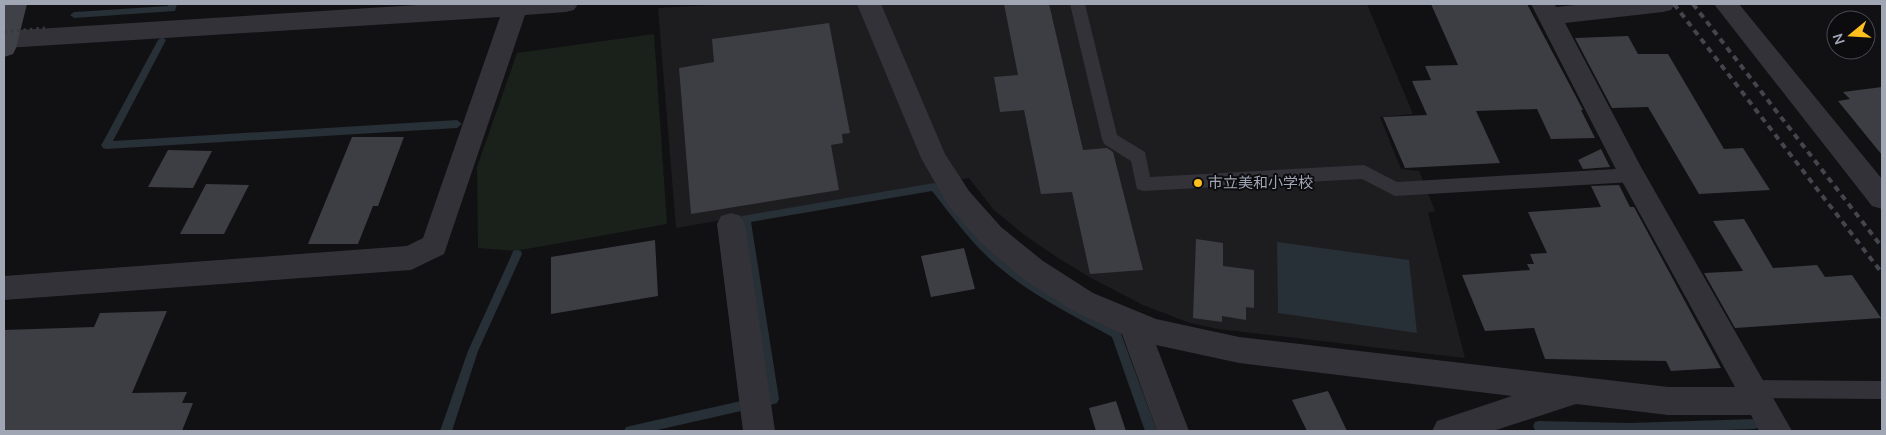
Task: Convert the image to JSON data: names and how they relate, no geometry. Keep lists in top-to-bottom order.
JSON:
{
  "places": ["市立美和小学校"],
  "north": "left"
}
